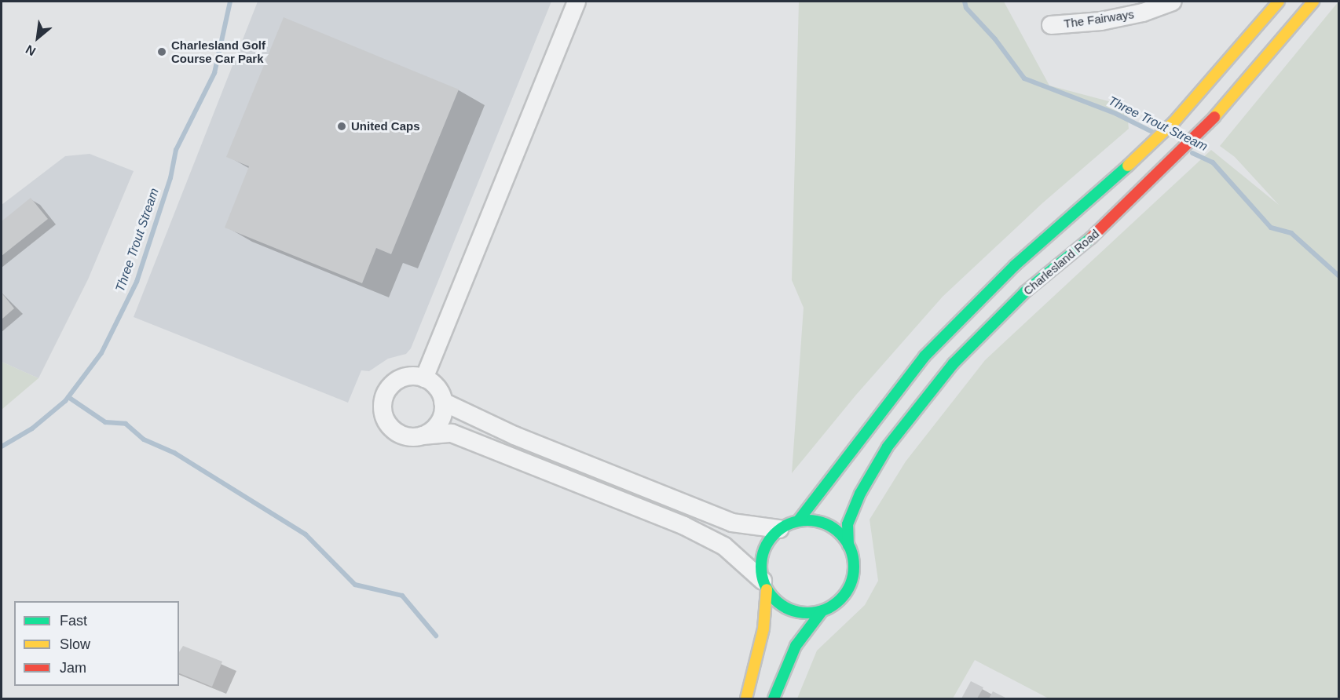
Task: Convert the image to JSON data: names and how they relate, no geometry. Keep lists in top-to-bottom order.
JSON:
{
  "streets": {
    "main road": ["Charlesland Road"],
    "street": ["The Fairways"]
  },
  "water": ["Three Trout Stream"],
  "places": ["Charlesland Golf Course Car Park", "United Caps"],
  "legend": ["Fast", "Slow", "Jam"],
  "north": "bottom left"
}
